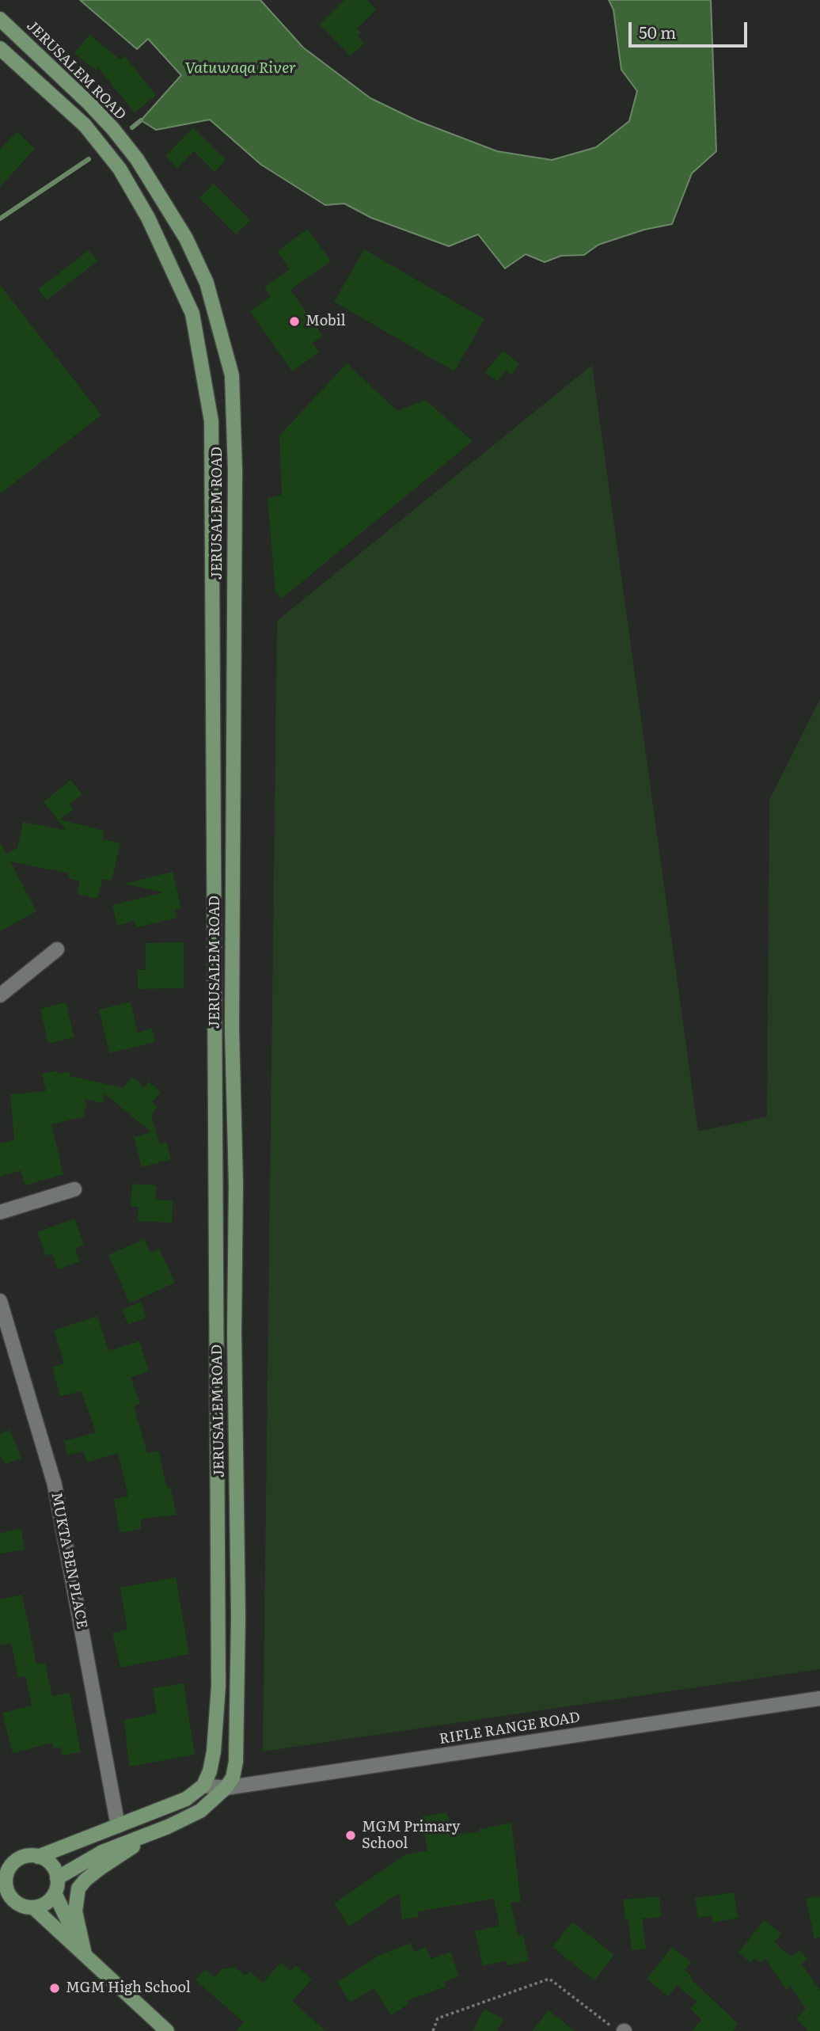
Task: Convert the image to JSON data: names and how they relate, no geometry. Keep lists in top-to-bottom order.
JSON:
{
  "streets": {
    "main road": ["JERUSALEM ROAD"],
    "street": ["MUKTA BEN PLACE", "RIFLE RANGE ROAD"]
  },
  "crossings": [
    ["JERUSALEM ROAD", "RIFLE RANGE ROAD"]
  ],
  "water": ["Vatuwaqa River"],
  "places": ["Mobil", "MGM Primary School", "MGM High School"],
  "scale_bar": "50 m"
}
